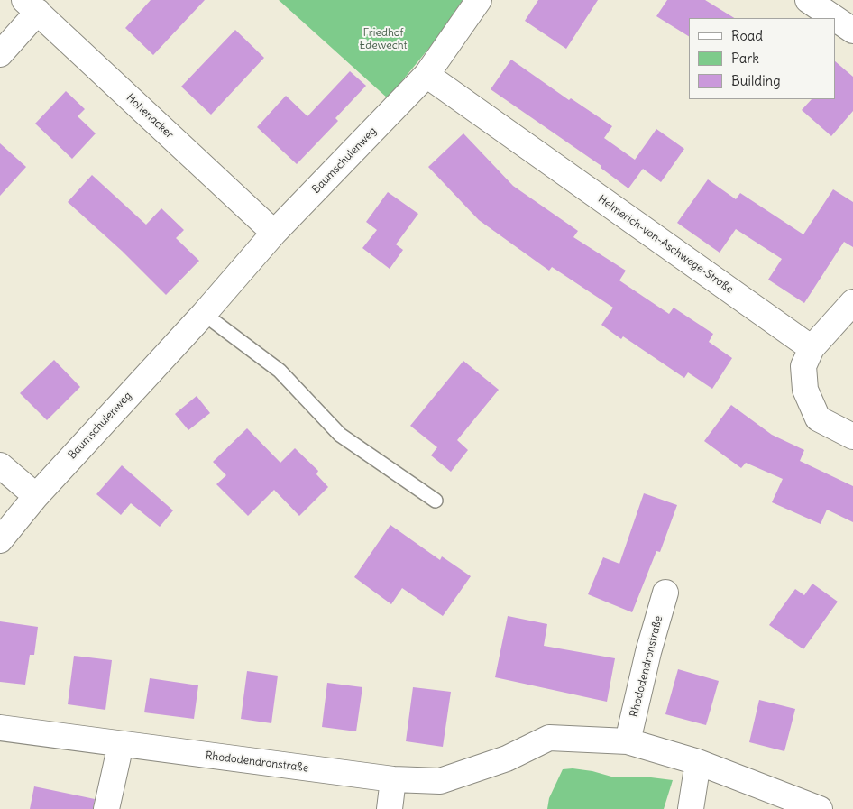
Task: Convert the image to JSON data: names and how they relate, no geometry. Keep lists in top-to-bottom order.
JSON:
{
  "streets": {
    "street": [
      "Hohenacker",
      "Baumschulenweg",
      "Helmerich-von-Aschwege-Straße",
      "Rhododendronstraße"
    ]
  },
  "crossings": [
    ["Hohenacker", "Baumschulenweg"],
    ["Baumschulenweg", "Helmerich-von-Aschwege-Straße"]
  ],
  "parks": ["Friedhof Edewecht"],
  "legend": ["Road", "Park", "Building"]
}
